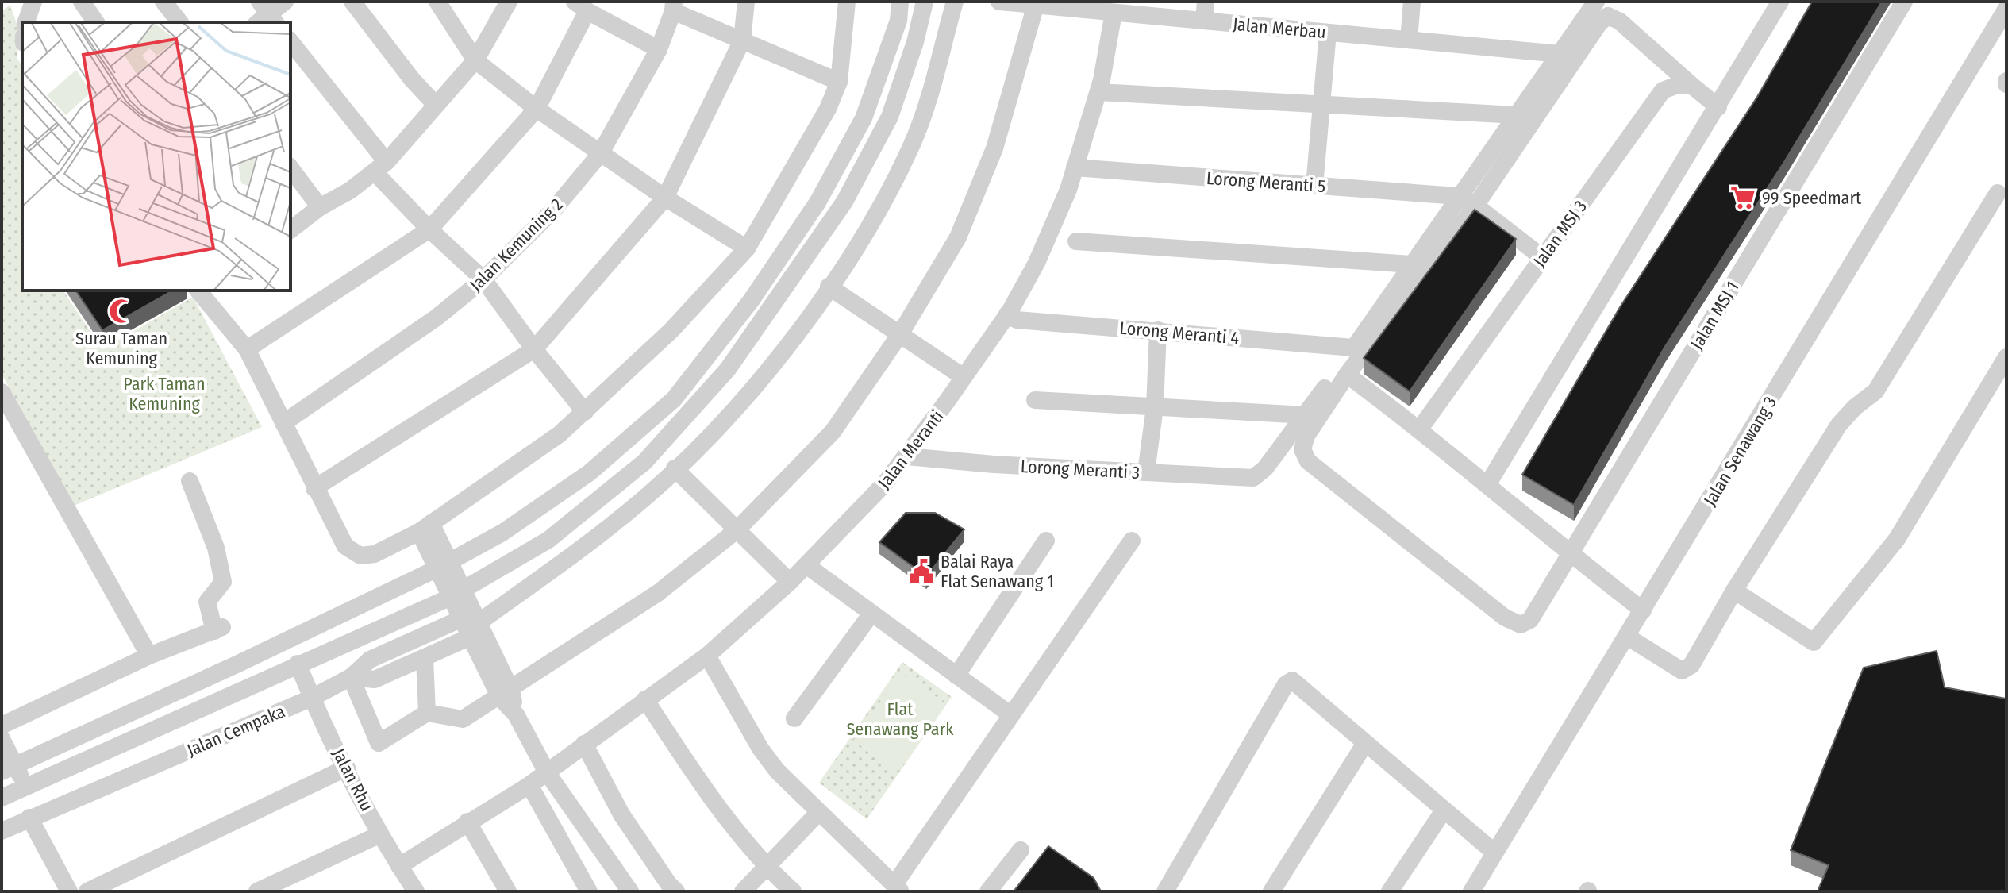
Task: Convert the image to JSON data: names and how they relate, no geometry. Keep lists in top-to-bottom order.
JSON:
{
  "streets": {
    "street": [
      "Jalan Merbau",
      "Lorong Meranti 5",
      "Jalan MSJ 3",
      "Jalan Kemuning 2",
      "Jalan MSJ 1",
      "Lorong Meranti 4",
      "Jalan Meranti",
      "Jalan Senawang 3",
      "Lorong Meranti 3",
      "Jalan Cempaka",
      "Jalan Rhu"
    ]
  },
  "crossings": [
    ["Jalan Merbau", "Jalan Meranti"],
    ["Lorong Meranti 5", "Jalan Meranti"],
    ["Lorong Meranti 4", "Jalan Meranti"],
    ["Jalan Meranti", "Lorong Meranti 3"],
    ["Jalan Meranti", "Jalan Rhu"],
    ["Jalan Cempaka", "Jalan Rhu"]
  ],
  "parks": ["Park Taman Kemuning", "Flat Senawang Park"],
  "places": {
    "supermarket": ["99 Speedmart"],
    "mosque": ["Surau Taman Kemuning"],
    "public building": ["Balai Raya Flat Senawang 1"]
  }
}
